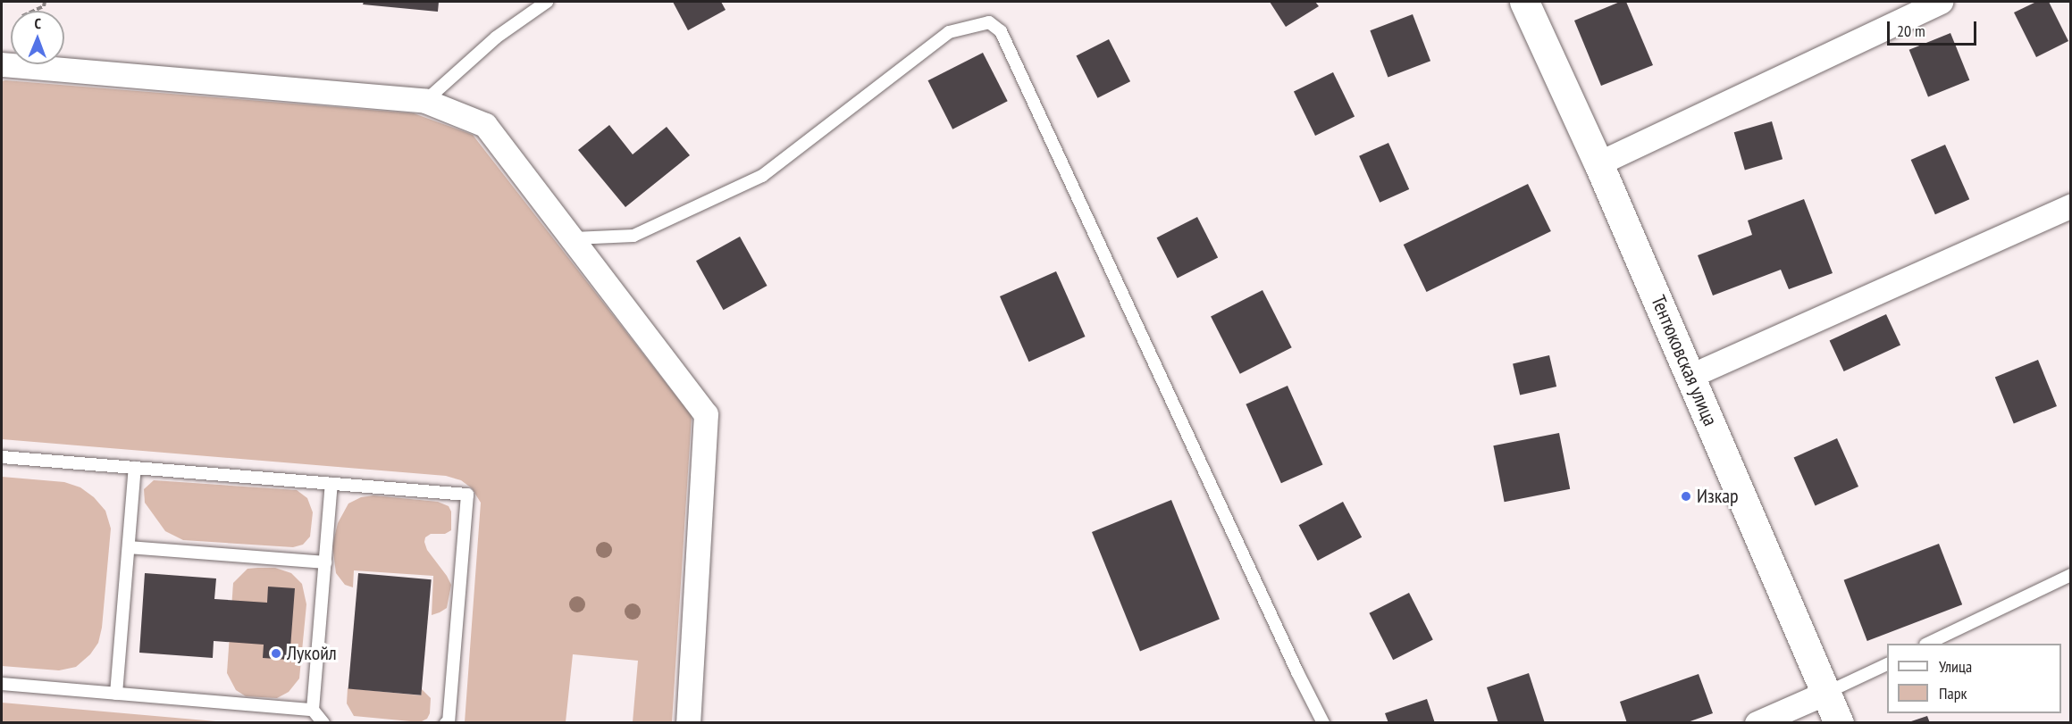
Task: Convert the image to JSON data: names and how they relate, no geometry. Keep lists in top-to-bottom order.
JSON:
{
  "streets": {
    "street": ["Тентюковская улица"]
  },
  "places": ["Изкар", "Лукойл"],
  "legend": ["Улица", "Парк"],
  "scale_bar": "20 m",
  "north": "top"
}
